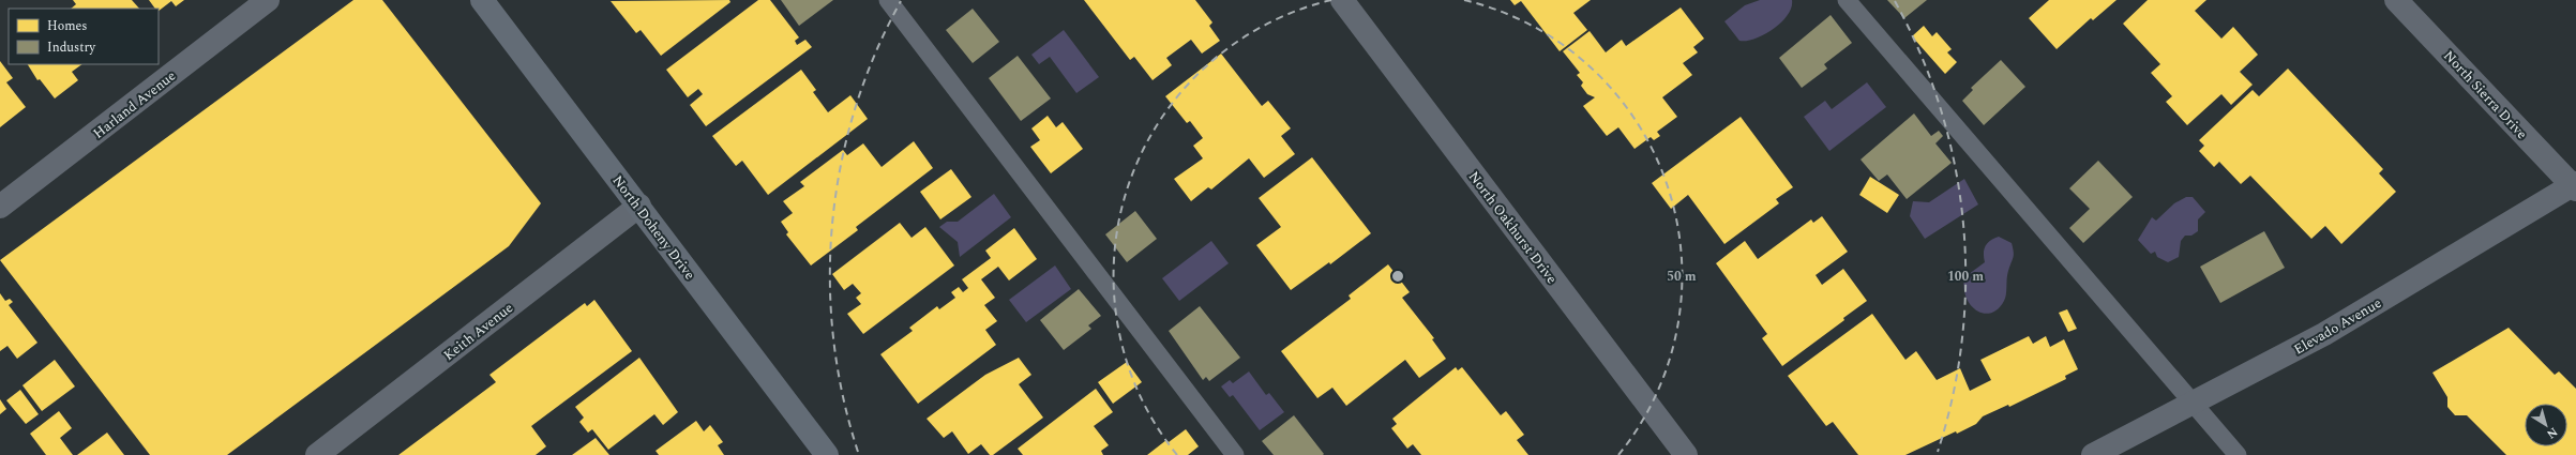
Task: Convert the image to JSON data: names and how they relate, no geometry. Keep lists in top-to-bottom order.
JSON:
{
  "streets": {
    "main road": ["North Doheny Drive"],
    "street": [
      "North Sierra Drive",
      "Harland Avenue",
      "North Oakhurst Drive",
      "Elevado Avenue",
      "Keith Avenue"
    ]
  },
  "crossings": [
    ["North Sierra Drive", "Elevado Avenue"],
    ["North Doheny Drive", "Keith Avenue"]
  ],
  "legend": ["Homes", "Industry"],
  "north": "bottom right",
  "rings": ["50 m", "100 m"]
}
